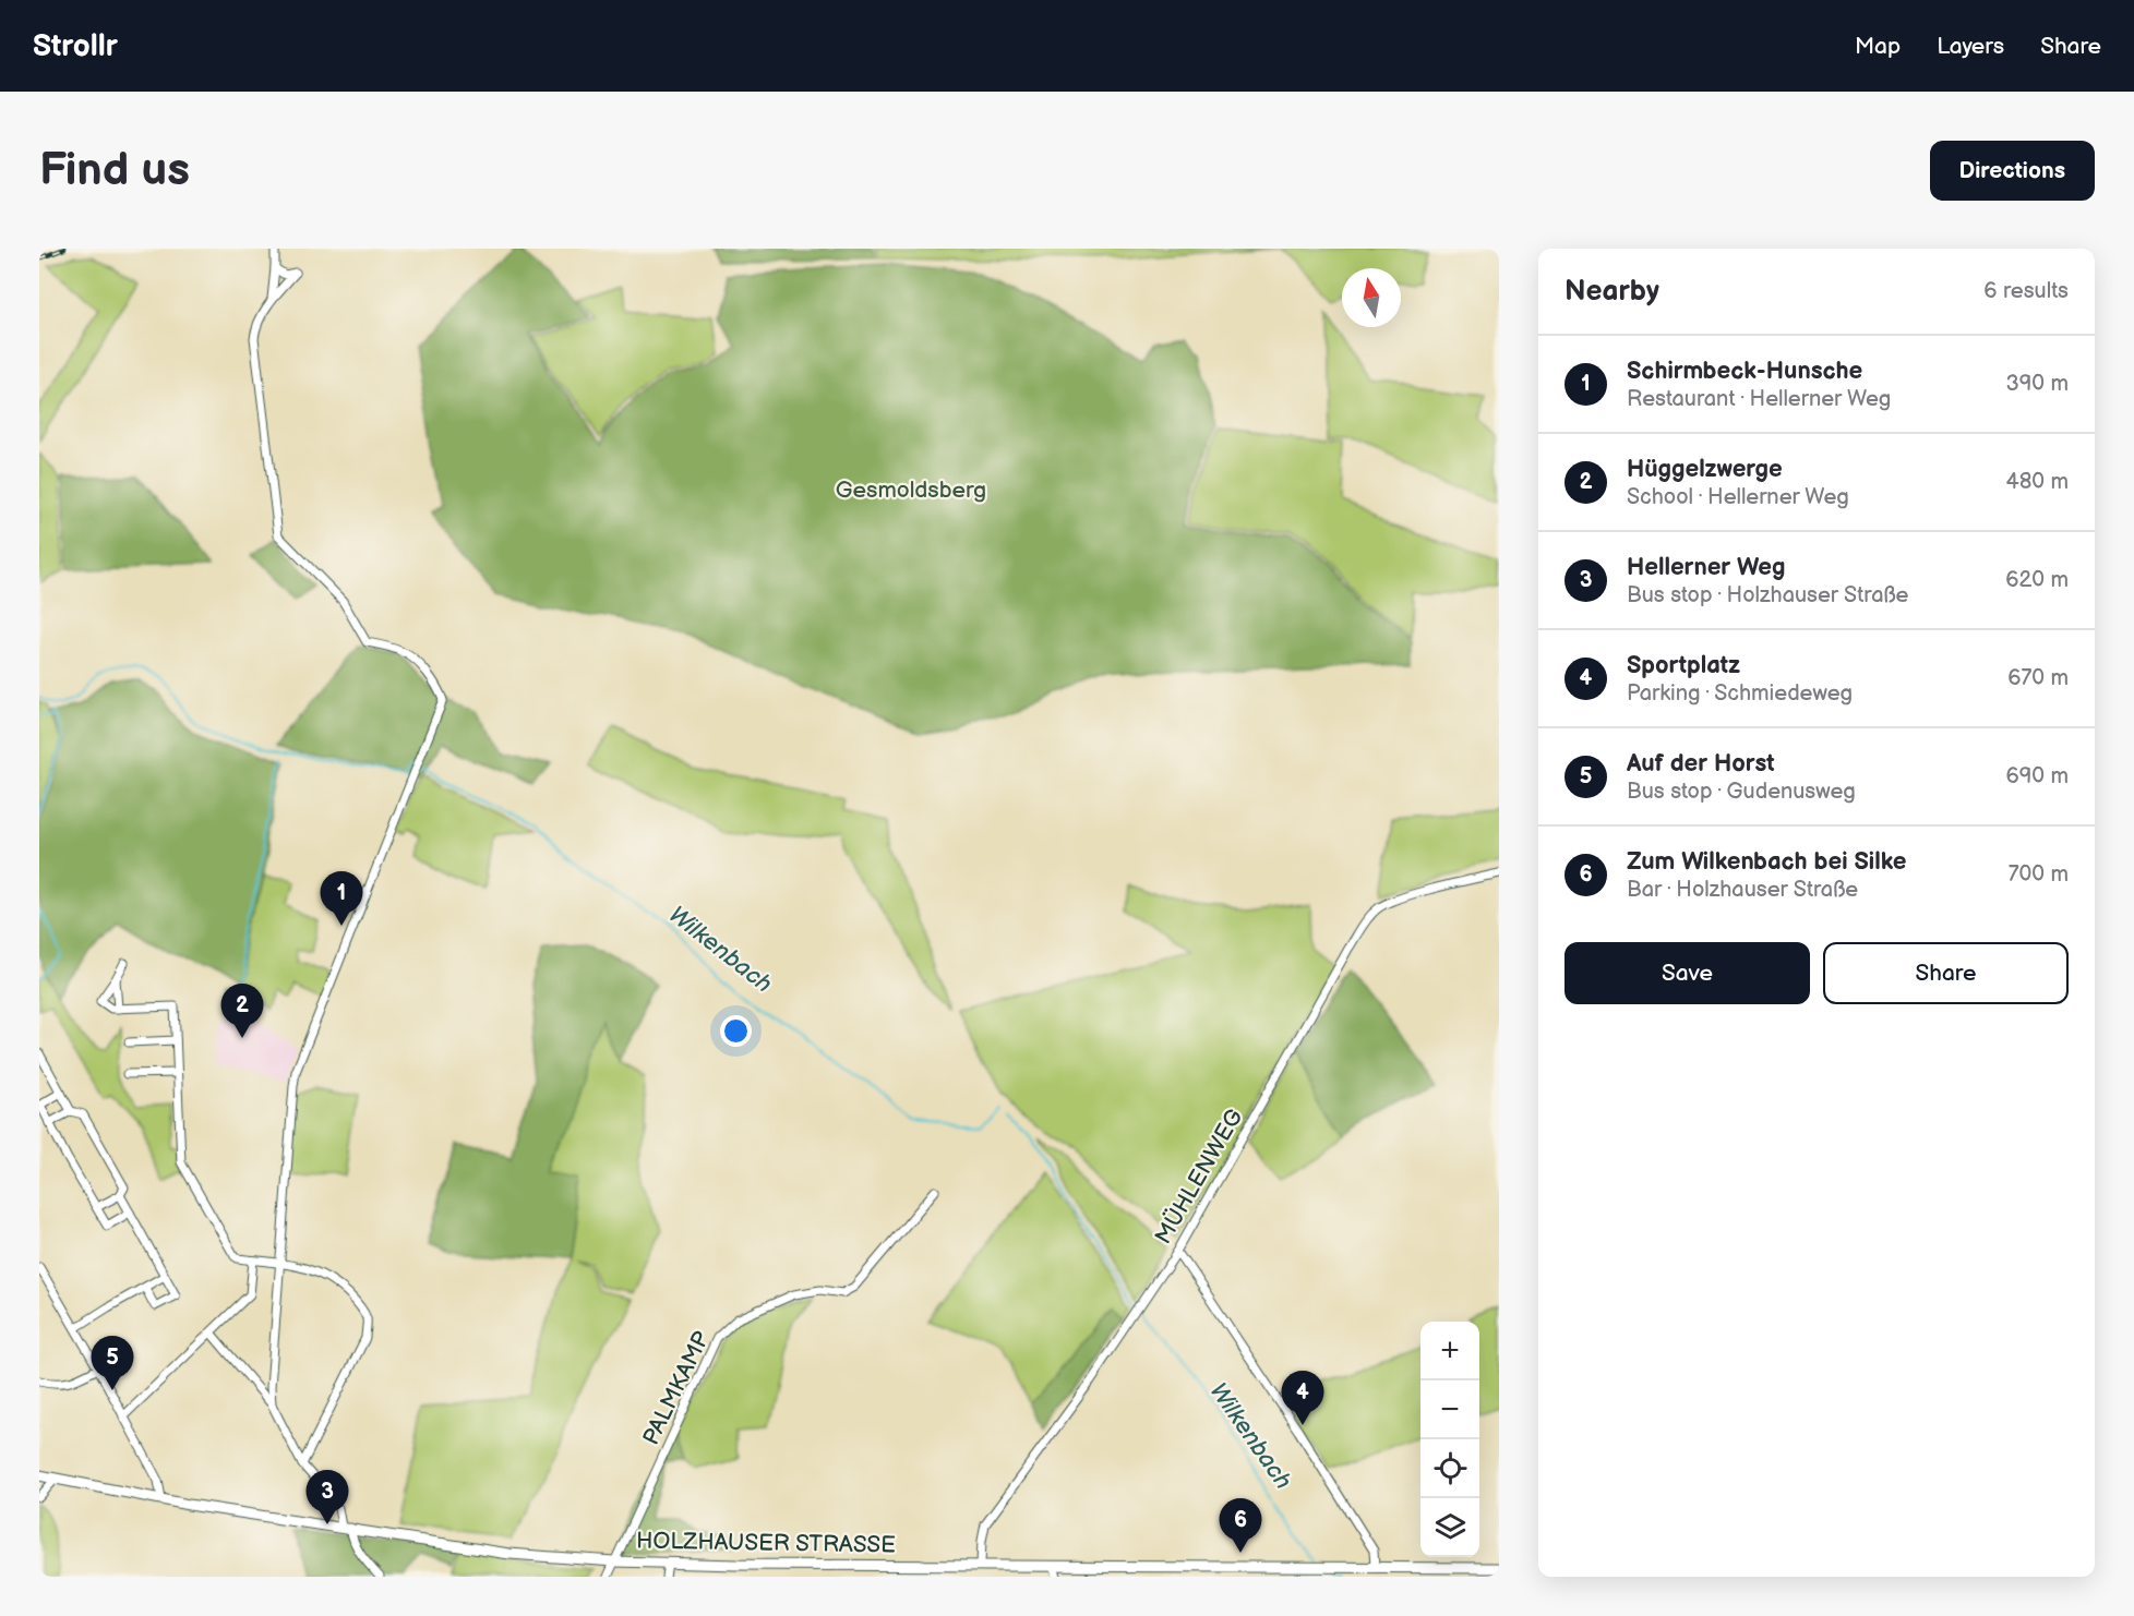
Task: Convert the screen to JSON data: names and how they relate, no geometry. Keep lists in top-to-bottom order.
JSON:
{
  "streets": {
    "street": ["MÜHLENWEG", "PALMKAMP", "HOLZHAUSER STRASSE"]
  },
  "crossings": [
    ["MÜHLENWEG", "HOLZHAUSER STRASSE"],
    ["PALMKAMP", "HOLZHAUSER STRASSE"]
  ],
  "water": ["Wilkenbach"],
  "parks": ["Gesmoldsberg"],
  "north": "top",
  "page": {
    "header": "Strollr",
    "nav": ["Map", "Layers", "Share"],
    "buttons": [
      "Directions",
      ["Save", "Share"]
    ],
    "title": "Find us",
    "heading": ["Nearby", "6 results"],
    "list": [
      {
        "mark": "1",
        "name": "Schirmbeck-Hunsche",
        "note": "Restaurant · Hellerner Weg",
        "value": "390 m"
      },
      {
        "mark": "2",
        "name": "Hüggelzwerge",
        "note": "School · Hellerner Weg",
        "value": "480 m"
      },
      {
        "mark": "3",
        "name": "Hellerner Weg",
        "note": "Bus stop · Holzhauser Straße",
        "value": "620 m"
      },
      {
        "mark": "4",
        "name": "Sportplatz",
        "note": "Parking · Schmiedeweg",
        "value": "670 m"
      },
      {
        "mark": "5",
        "name": "Auf der Horst",
        "note": "Bus stop · Gudenusweg",
        "value": "690 m"
      },
      {
        "mark": "6",
        "name": "Zum Wilkenbach bei Silke",
        "note": "Bar · Holzhauser Straße",
        "value": "700 m"
      }
    ],
    "pins": [
      "1",
      "2",
      "5",
      "4",
      "3",
      "6"
    ],
    "map_buttons": ["+", "−"]
  }
}
